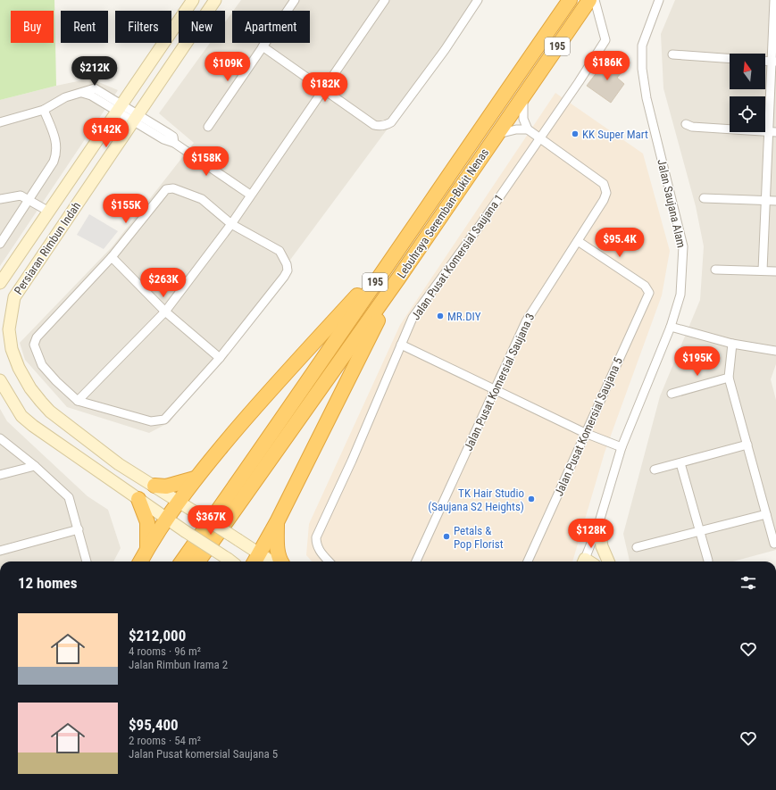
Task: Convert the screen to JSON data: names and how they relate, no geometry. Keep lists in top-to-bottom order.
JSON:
{
  "streets": {
    "highway": ["195", "Lebuhraya Seremban-Bukit Nenas"],
    "street": [
      "Jalan Saujana Alam",
      "Persiaran Rimbun Indah",
      "Jalan Pusat Komersial Saujana 1",
      "Jalan Pusat Komersial Saujana 3",
      "Jalan Pusat Komersial Saujana 5"
    ]
  },
  "crossings": [
    ["Jalan Pusat Komersial Saujana 1", "Jalan Pusat Komersial Saujana 3"],
    ["Jalan Pusat Komersial Saujana 3", "Jalan Pusat Komersial Saujana 5"]
  ],
  "places": [
    "KK Super Mart",
    "MR.DIY",
    "TK Hair Studio (Saujana S2 Heights)",
    "Petals & Pop Florist"
  ],
  "north": "top",
  "page": {
    "chip": [
      "Buy",
      "Rent",
      "Filters",
      "New",
      "Apartment"
    ],
    "price": [
      "$186K",
      "$109K",
      "$212K",
      "$182K",
      "$142K",
      "$158K",
      "$155K",
      "$95.4K",
      "$263K",
      "$195K",
      "$367K",
      "$128K"
    ],
    "heading": "12 homes",
    "list": [
      {
        "name": "$212,000",
        "note": "4 rooms · 96 m² · Jalan Rimbun Irama 2"
      },
      {
        "name": "$95,400",
        "note": "2 rooms · 54 m² · Jalan Pusat komersial Saujana 5"
      }
    ]
  }
}
